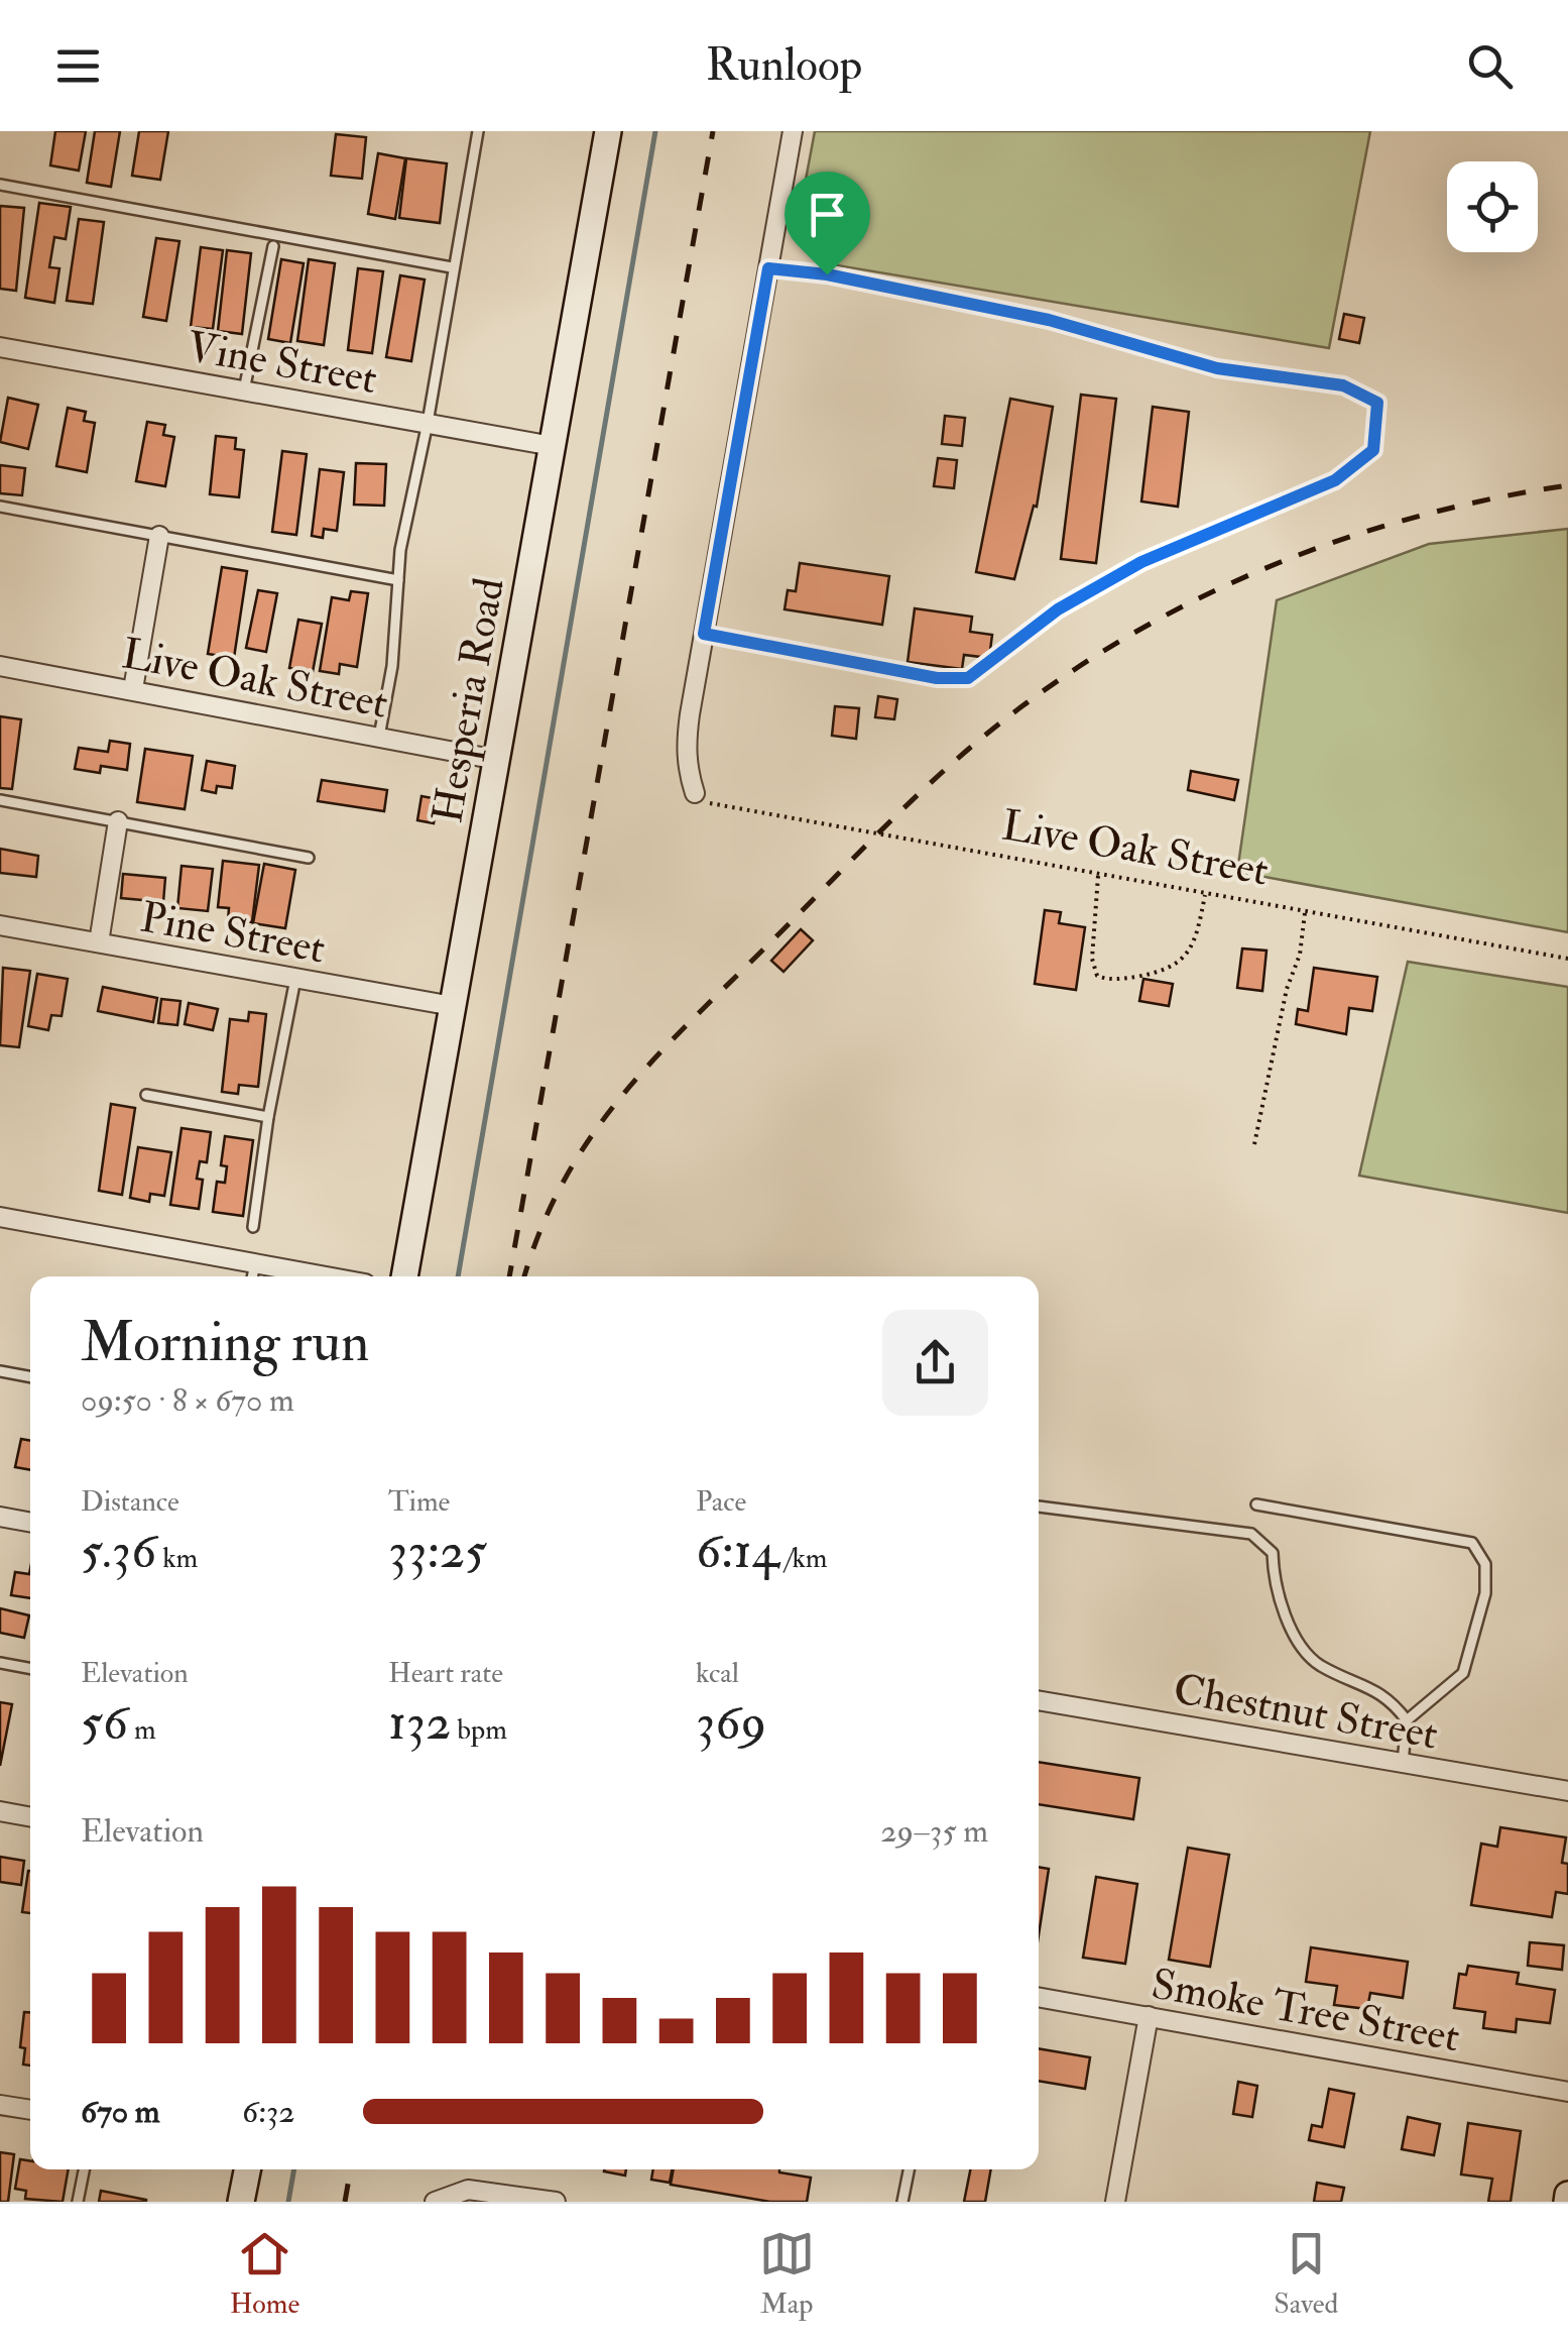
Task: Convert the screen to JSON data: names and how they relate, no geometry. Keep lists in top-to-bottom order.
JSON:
{
  "streets": {
    "main road": ["Hesperia Road"],
    "street": [
      "Vine Street",
      "Live Oak Street",
      "Pine Street",
      "Chestnut Street",
      "Smoke Tree Street"
    ]
  },
  "crossings": [
    ["Vine Street", "Hesperia Road"],
    ["Live Oak Street", "Hesperia Road"],
    ["Hesperia Road", "Pine Street"]
  ],
  "page": {
    "header": "Runloop",
    "heading": ["Morning run", "09:50 · 8 × 670 m"],
    "stats": [
      ["Distance", "5.36 km"],
      ["Time", "33:25"],
      ["Pace", "6:14 /km"],
      ["Elevation", "56 m"],
      ["Heart rate", "132 bpm"],
      ["kcal", "369"]
    ],
    "chart": ["Elevation", "29–35 m"],
    "list": [
      {
        "name": "670 m",
        "note": "6:32"
      }
    ],
    "tabs": ["Home", "Map", "Saved"]
  }
}
